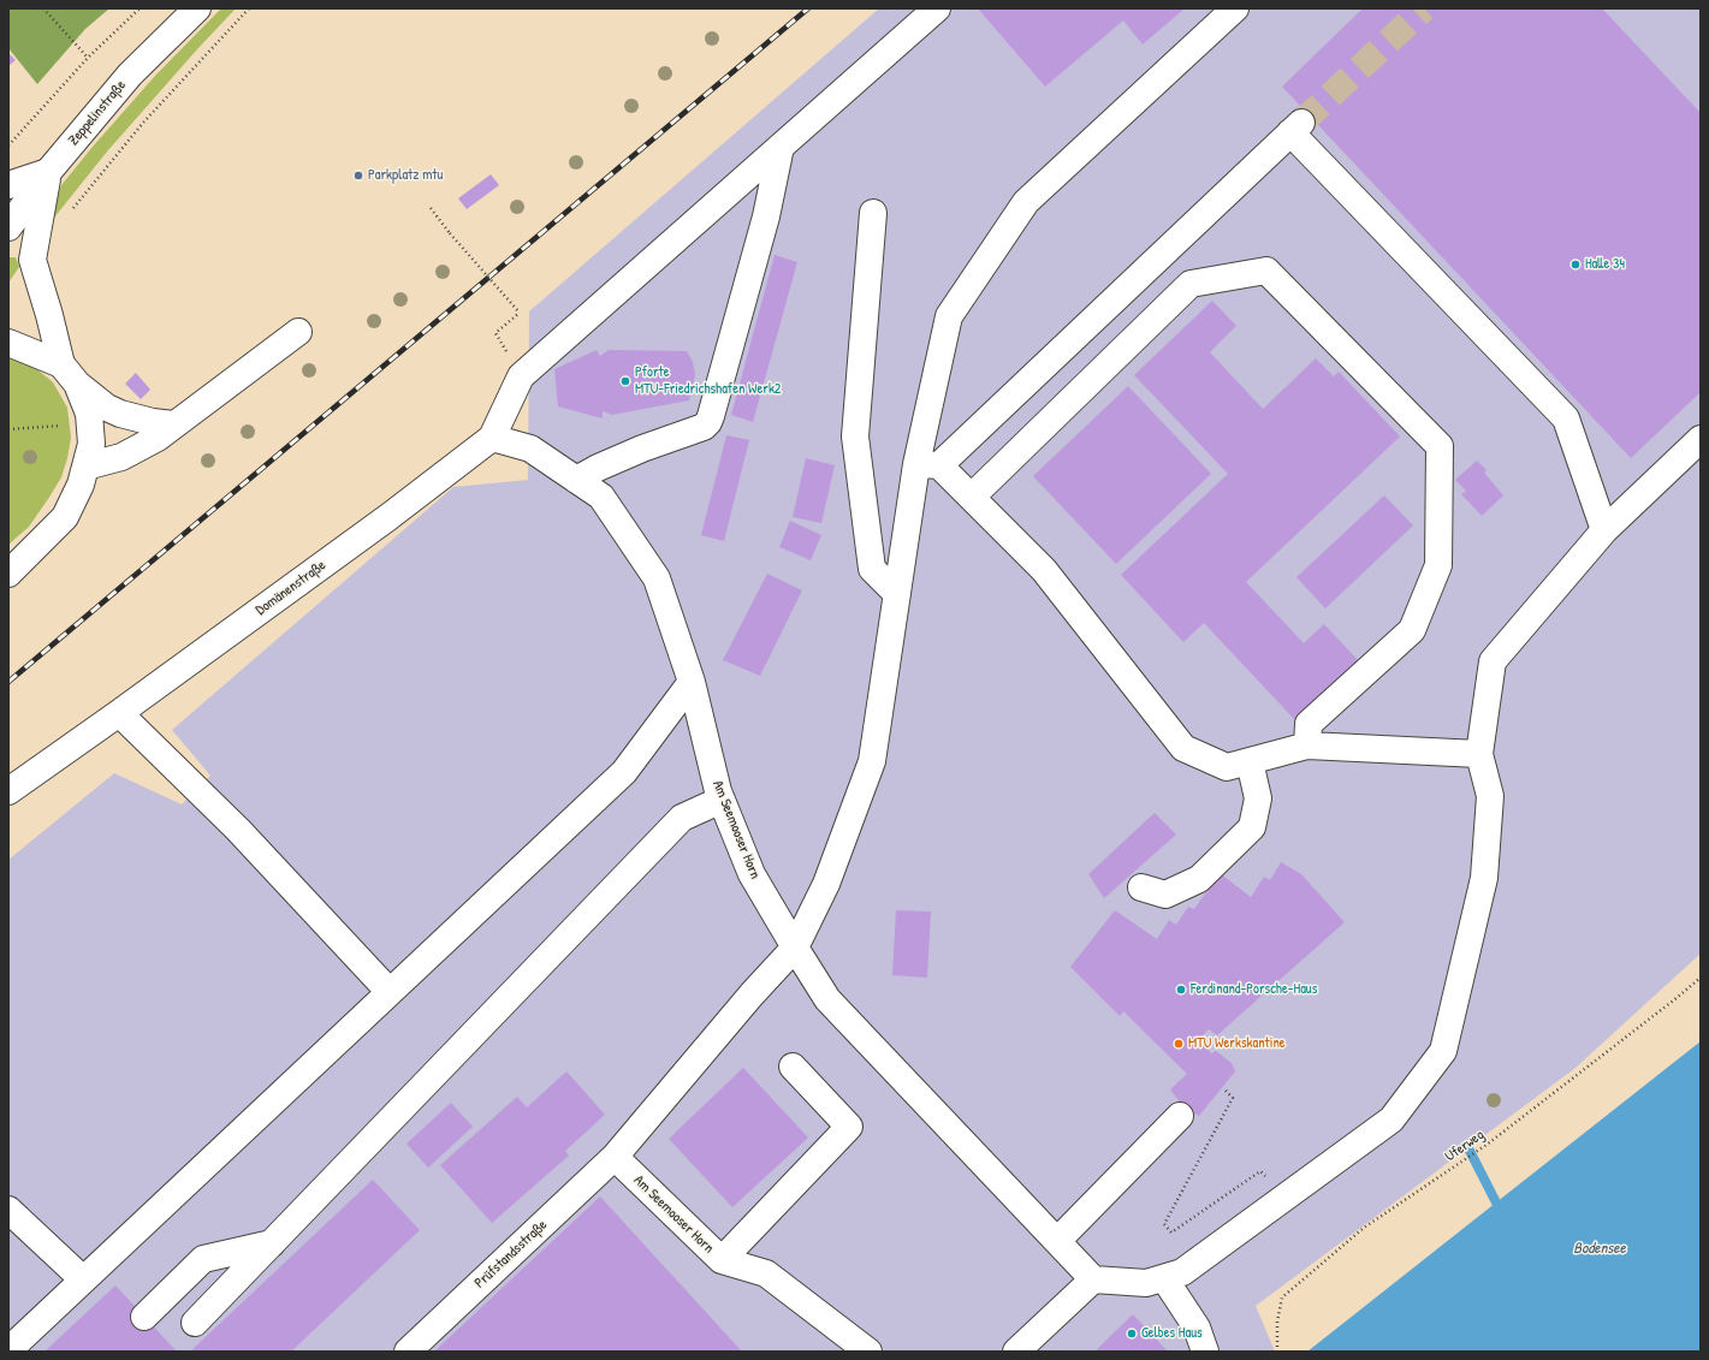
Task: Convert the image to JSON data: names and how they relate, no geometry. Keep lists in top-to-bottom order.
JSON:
{
  "streets": {
    "street": [
      "Zeppelinstraße",
      "Domänenstraße",
      "Am Seemooser Horn",
      "Prüfstandsstraße"
    ],
    "path": ["Uferweg"]
  },
  "crossings": [
    ["Domänenstraße", "Am Seemooser Horn"],
    ["Am Seemooser Horn", "Prüfstandsstraße"]
  ],
  "water": ["Bodensee"],
  "places": [
    "Parkplatz mtu",
    "Halle 34",
    "Pforte MTU-Friedrichshafen Werk2",
    "Ferdinand-Porsche-Haus",
    "MTU Werkskantine",
    "Gelbes Haus"
  ]
}
